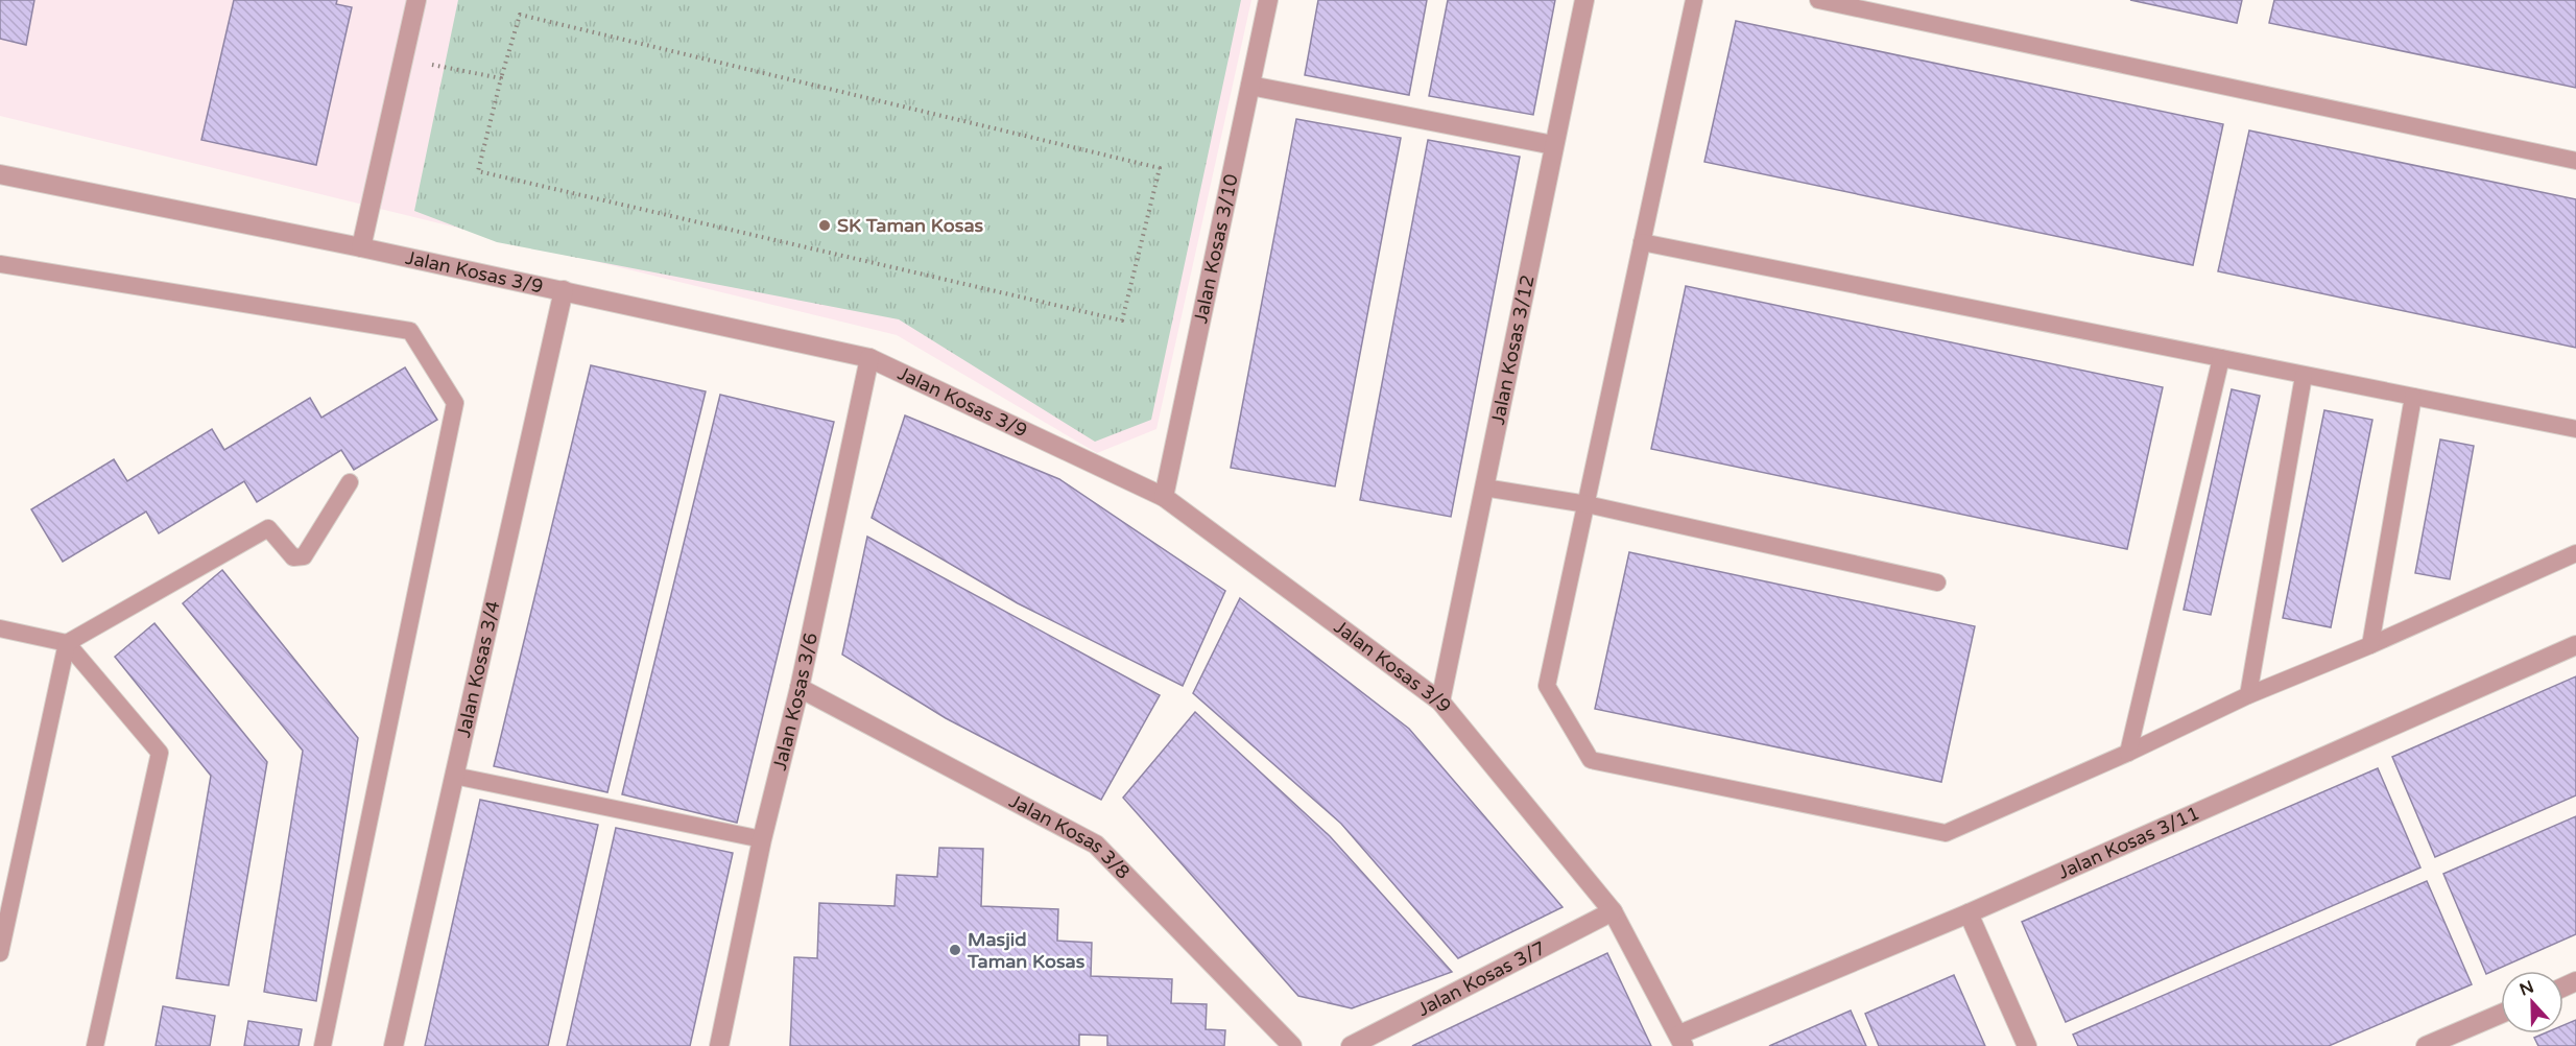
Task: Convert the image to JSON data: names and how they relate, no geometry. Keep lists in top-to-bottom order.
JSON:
{
  "streets": {
    "street": [
      "Jalan Kosas 3/10",
      "Jalan Kosas 3/9",
      "Jalan Kosas 3/12",
      "Jalan Kosas 3/4",
      "Jalan Kosas 3/6",
      "Jalan Kosas 3/8",
      "Jalan Kosas 3/11",
      "Jalan Kosas 3/7"
    ]
  },
  "crossings": [
    ["Jalan Kosas 3/10", "Jalan Kosas 3/9"],
    ["Jalan Kosas 3/9", "Jalan Kosas 3/12"],
    ["Jalan Kosas 3/9", "Jalan Kosas 3/4"],
    ["Jalan Kosas 3/9", "Jalan Kosas 3/6"],
    ["Jalan Kosas 3/9", "Jalan Kosas 3/11"],
    ["Jalan Kosas 3/9", "Jalan Kosas 3/7"],
    ["Jalan Kosas 3/6", "Jalan Kosas 3/8"]
  ],
  "places": ["SK Taman Kosas", "Masjid Taman Kosas"],
  "north": "top"
}
